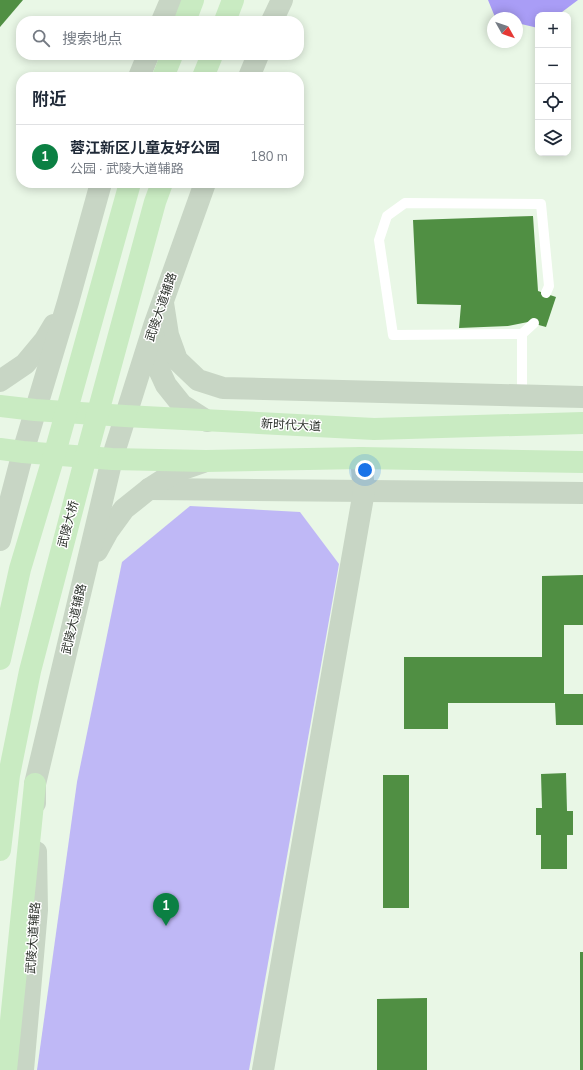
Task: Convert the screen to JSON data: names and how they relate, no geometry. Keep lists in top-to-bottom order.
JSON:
{
  "streets": {
    "main road": ["新时代大道", "武陵大桥"],
    "street": ["武陵大道辅路"]
  },
  "crossings": [
    ["武陵大道辅路", "新时代大道"]
  ],
  "north": "bottom right",
  "page": {
    "map_buttons": ["+", "−"],
    "search": "搜索地点",
    "heading": "附近",
    "list": [
      {
        "mark": "1",
        "name": "蓉江新区儿童友好公园",
        "note": "公园 · 武陵大道辅路",
        "value": "180 m"
      }
    ],
    "pins": "1"
  }
}
